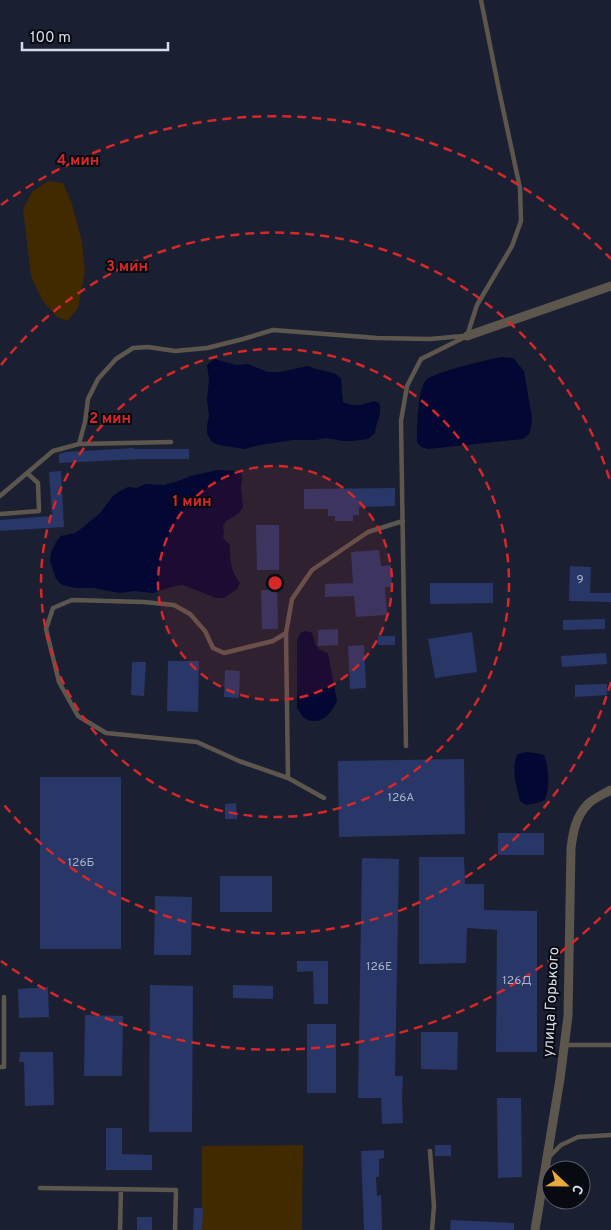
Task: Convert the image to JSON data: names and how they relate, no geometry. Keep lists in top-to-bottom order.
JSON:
{
  "streets": {
    "street": ["улица Горького"]
  },
  "house_numbers": [
    "9",
    "126А",
    "126Б",
    "126Е",
    "126Д"
  ],
  "scale_bar": "100 m",
  "north": "right",
  "rings": [
    "4 мин",
    "3 мин",
    "2 мин",
    "1 мин"
  ]
}
